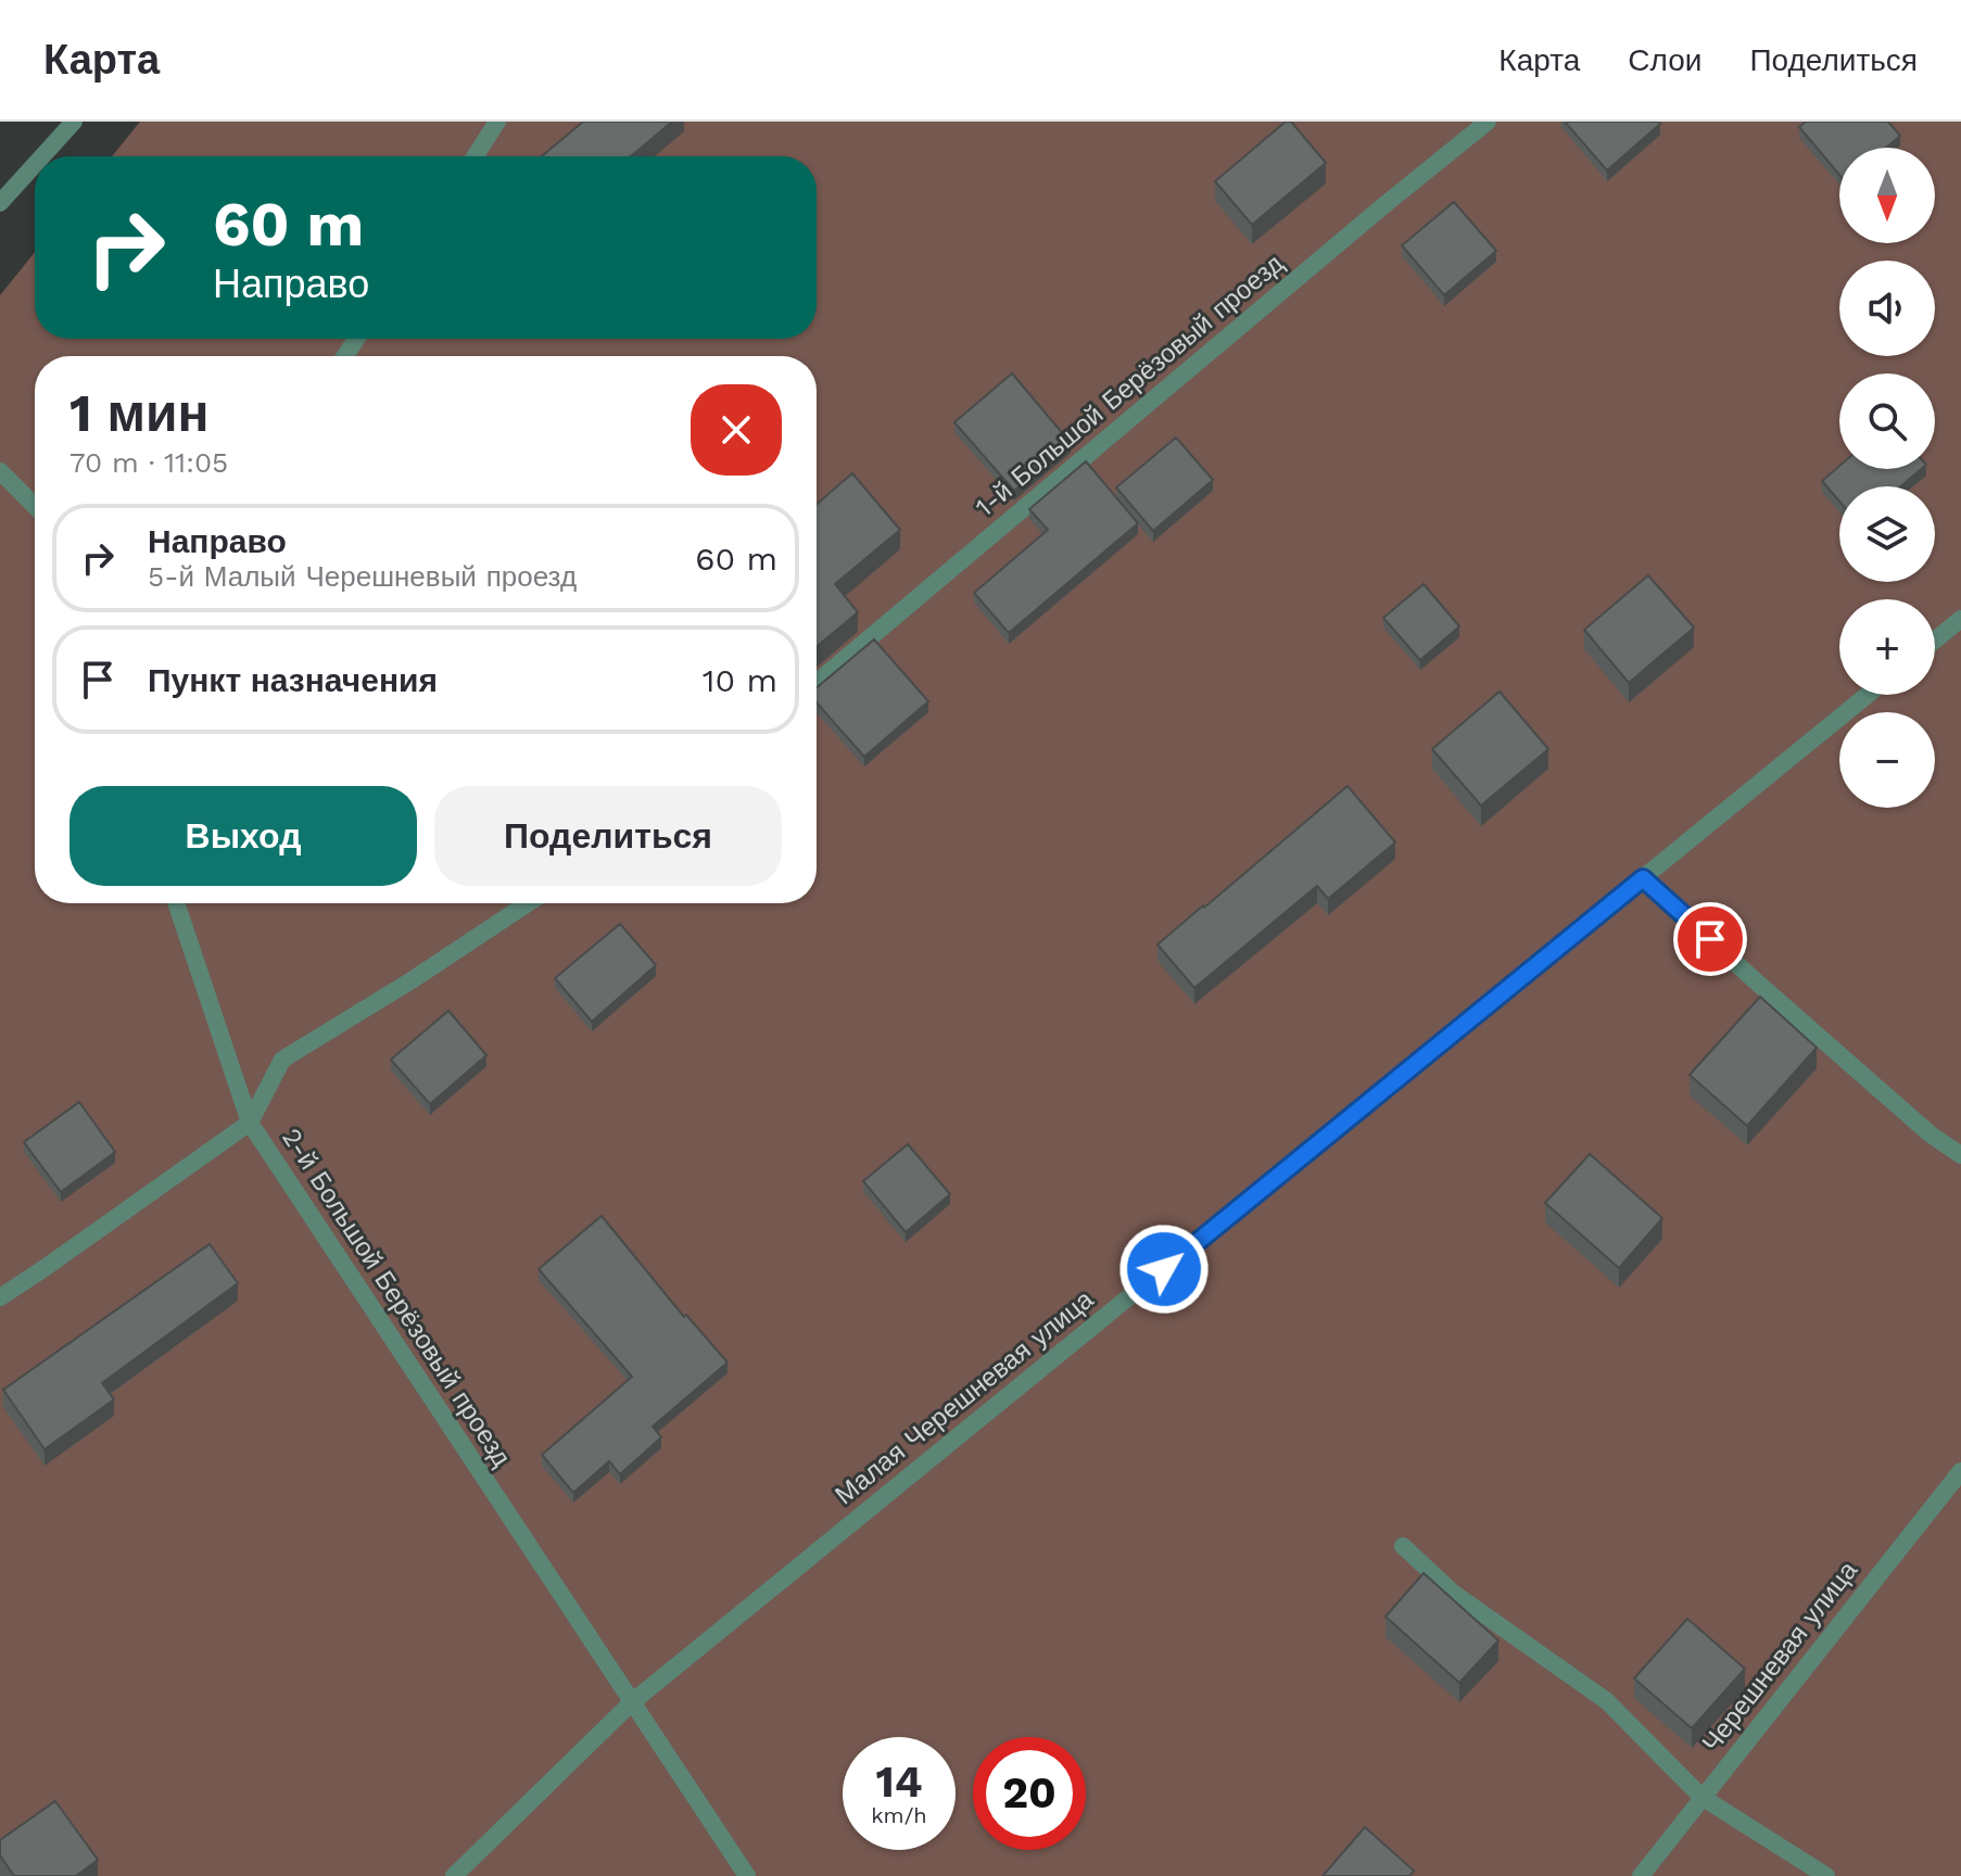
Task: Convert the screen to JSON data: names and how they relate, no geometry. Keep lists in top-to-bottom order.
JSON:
{
  "streets": {
    "lane": [
      "1-й Большой Берёзовый проезд",
      "2-й Большой Берёзовый проезд",
      "Малая Черешневая улица",
      "Черешневая улица"
    ]
  },
  "crossings": [
    ["2-й Большой Берёзовый проезд", "Малая Черешневая улица"]
  ],
  "north": "bottom",
  "page": {
    "header": "Карта",
    "nav": ["Карта", "Слои", "Поделиться"],
    "map_buttons": ["+", "−"],
    "turn": ["60 m", "Направо"],
    "heading": ["1 мин", "70 m · 11:05"],
    "list": [
      {
        "name": "Направо",
        "note": "5-й Малый Черешневый проезд",
        "value": "60 m"
      },
      {
        "name": "Пункт назначения",
        "value": "10 m"
      }
    ],
    "buttons": ["Выход", "Поделиться"],
    "speed": "14 km/h",
    "limit": "20"
  }
}
